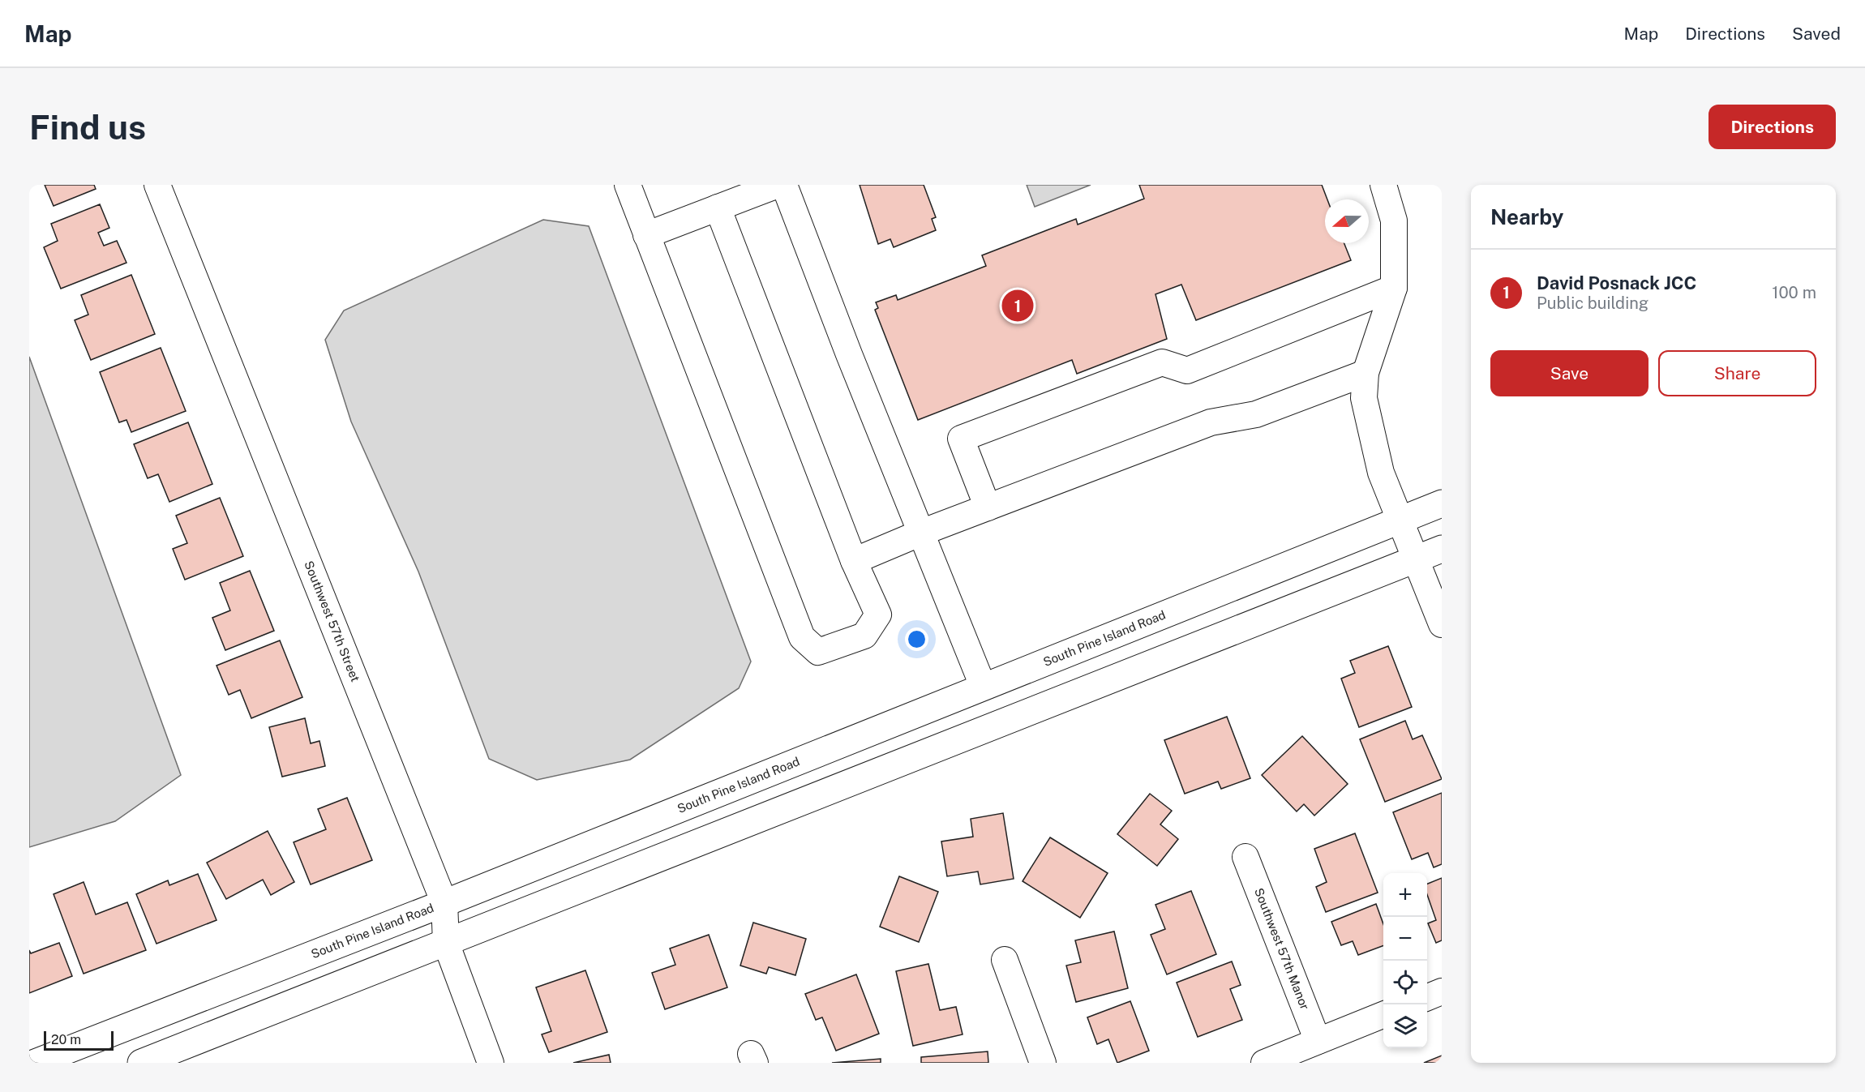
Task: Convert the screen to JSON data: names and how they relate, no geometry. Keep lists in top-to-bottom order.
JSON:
{
  "streets": {
    "main road": ["South Pine Island Road"],
    "street": ["Southwest 57th Street", "Southwest 57th Manor"]
  },
  "crossings": [
    ["Southwest 57th Street", "South Pine Island Road"]
  ],
  "scale_bar": "20 m",
  "north": "left",
  "page": {
    "header": "Map",
    "nav": ["Map", "Directions", "Saved"],
    "buttons": [
      "Directions",
      ["Save", "Share"]
    ],
    "title": "Find us",
    "heading": "Nearby",
    "list": [
      {
        "mark": "1",
        "name": "David Posnack JCC",
        "note": "Public building",
        "value": "100 m"
      }
    ],
    "pins": "1",
    "map_buttons": ["+", "−"],
    "scale": "20 m"
  }
}
